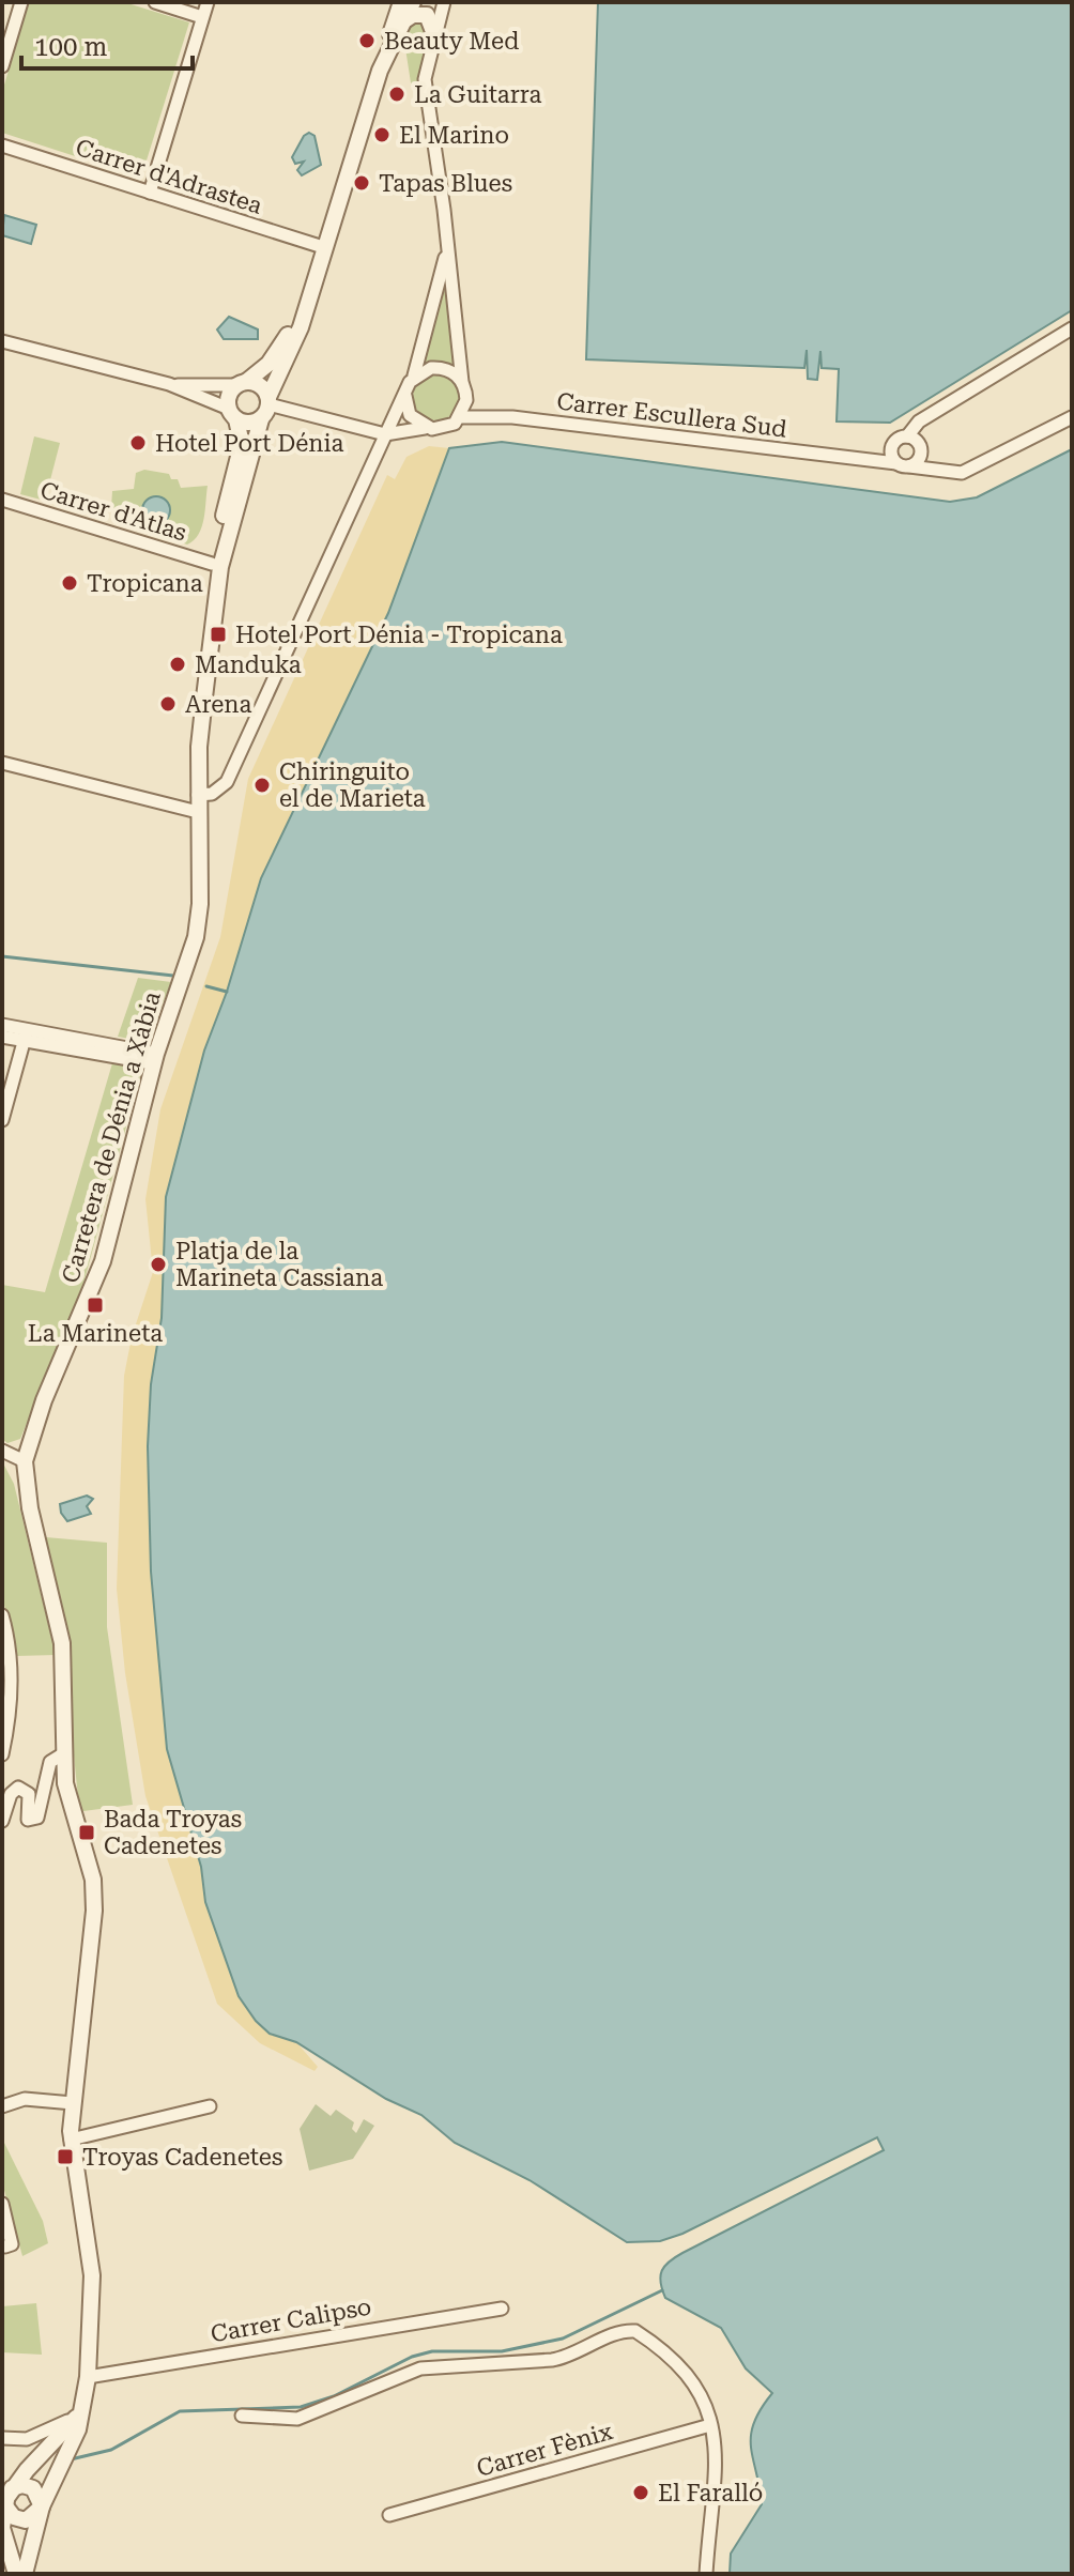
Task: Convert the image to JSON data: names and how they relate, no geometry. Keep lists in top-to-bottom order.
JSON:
{
  "streets": {
    "street": [
      "Carrer d'Adrastea",
      "Carrer Escullera Sud",
      "Carrer d'Atlas",
      "Carretera de Dénia a Xàbia",
      "Carrer Calipso",
      "Carrer Fènix"
    ]
  },
  "crossings": [
    ["Carrer d'Atlas", "Carretera de Dénia a Xàbia"],
    ["Carretera de Dénia a Xàbia", "Carrer Calipso"]
  ],
  "places": {
    "other": [
      "Beauty Med",
      "La Guitarra",
      "El Marino",
      "Tapas Blues",
      "Hotel Port Dénia",
      "Tropicana",
      "Manduka",
      "Arena",
      "Chiringuito el de Marieta",
      "Platja de la Marineta Cassiana",
      "El Faralló"
    ],
    "transit": [
      "Hotel Port Dénia - Tropicana",
      "La Marineta",
      "Bada Troyas Cadenetes",
      "Troyas Cadenetes"
    ]
  },
  "scale_bar": "100 m"
}
